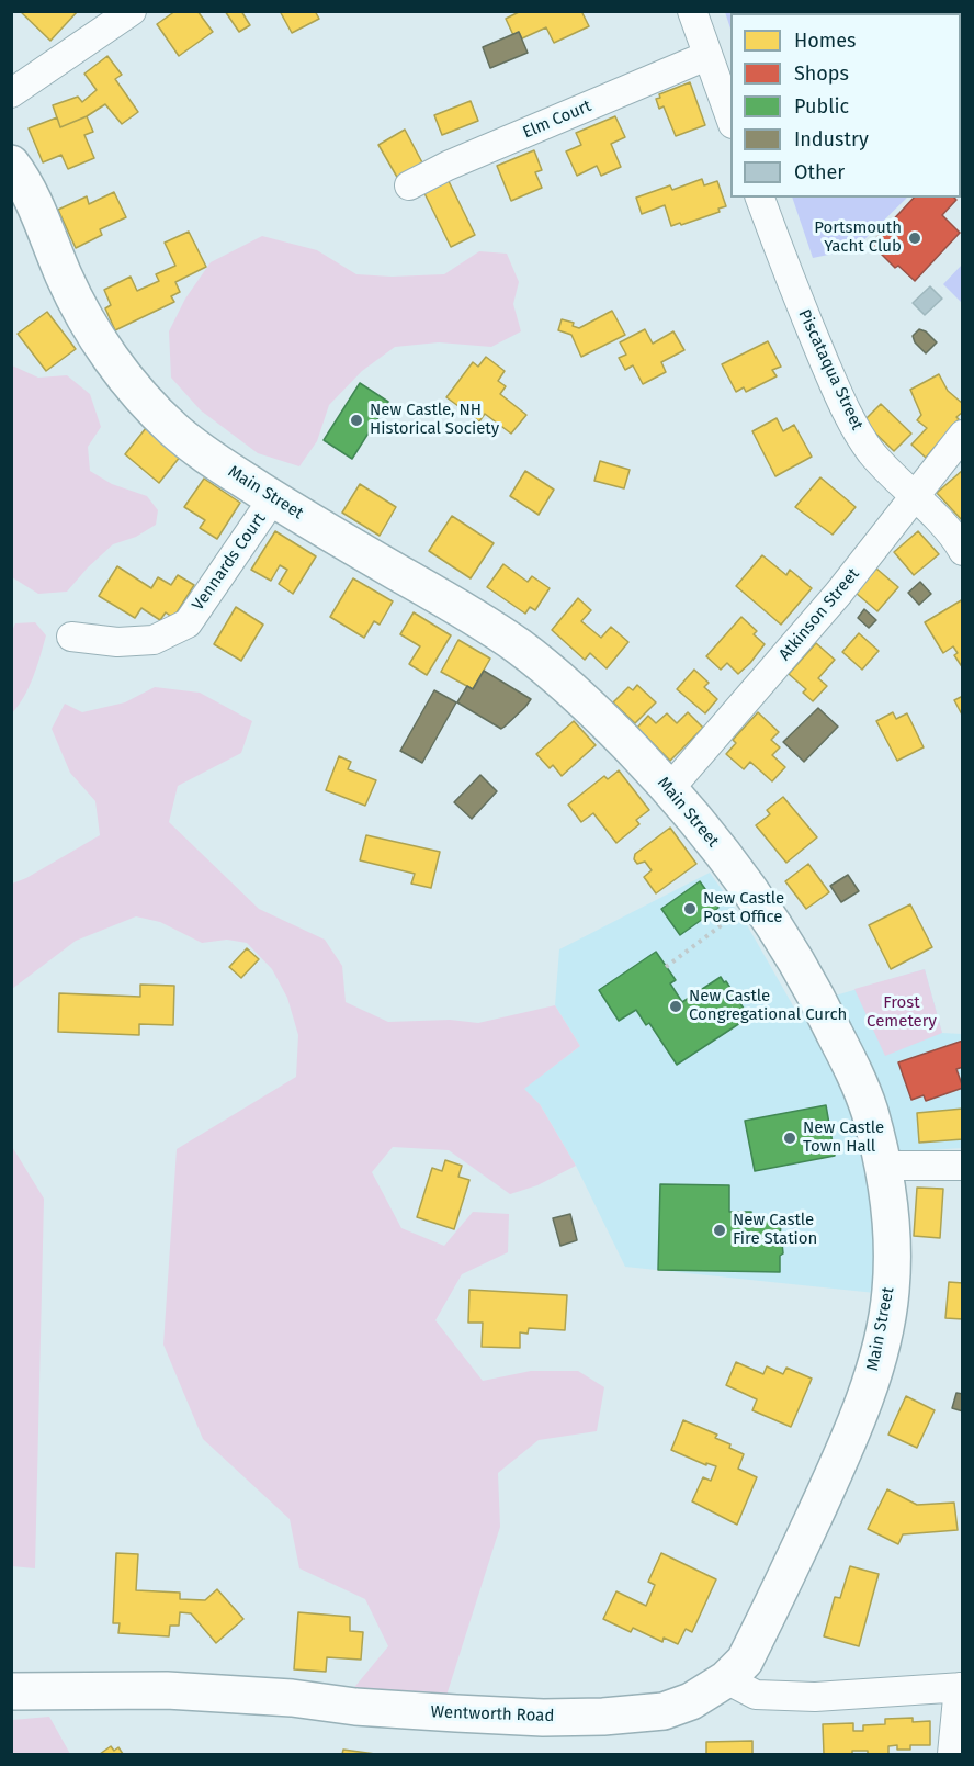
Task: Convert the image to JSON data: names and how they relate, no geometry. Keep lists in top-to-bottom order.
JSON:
{
  "streets": {
    "main road": ["Main Street", "Wentworth Road"],
    "street": [
      "Elm Court",
      "Piscataqua Street",
      "Vennards Court",
      "Atkinson Street"
    ]
  },
  "crossings": [
    ["Piscataqua Street", "Atkinson Street"],
    ["Main Street", "Vennards Court"],
    ["Main Street", "Atkinson Street"],
    ["Main Street", "Wentworth Road"]
  ],
  "parks": ["Frost Cemetery"],
  "places": [
    "Portsmouth Yacht Club",
    "New Castle, NH Historical Society",
    "New Castle Post Office",
    "New Castle Congregational Curch",
    "New Castle Town Hall",
    "New Castle Fire Station"
  ],
  "legend": [
    "Homes",
    "Shops",
    "Public",
    "Industry",
    "Other"
  ]
}
